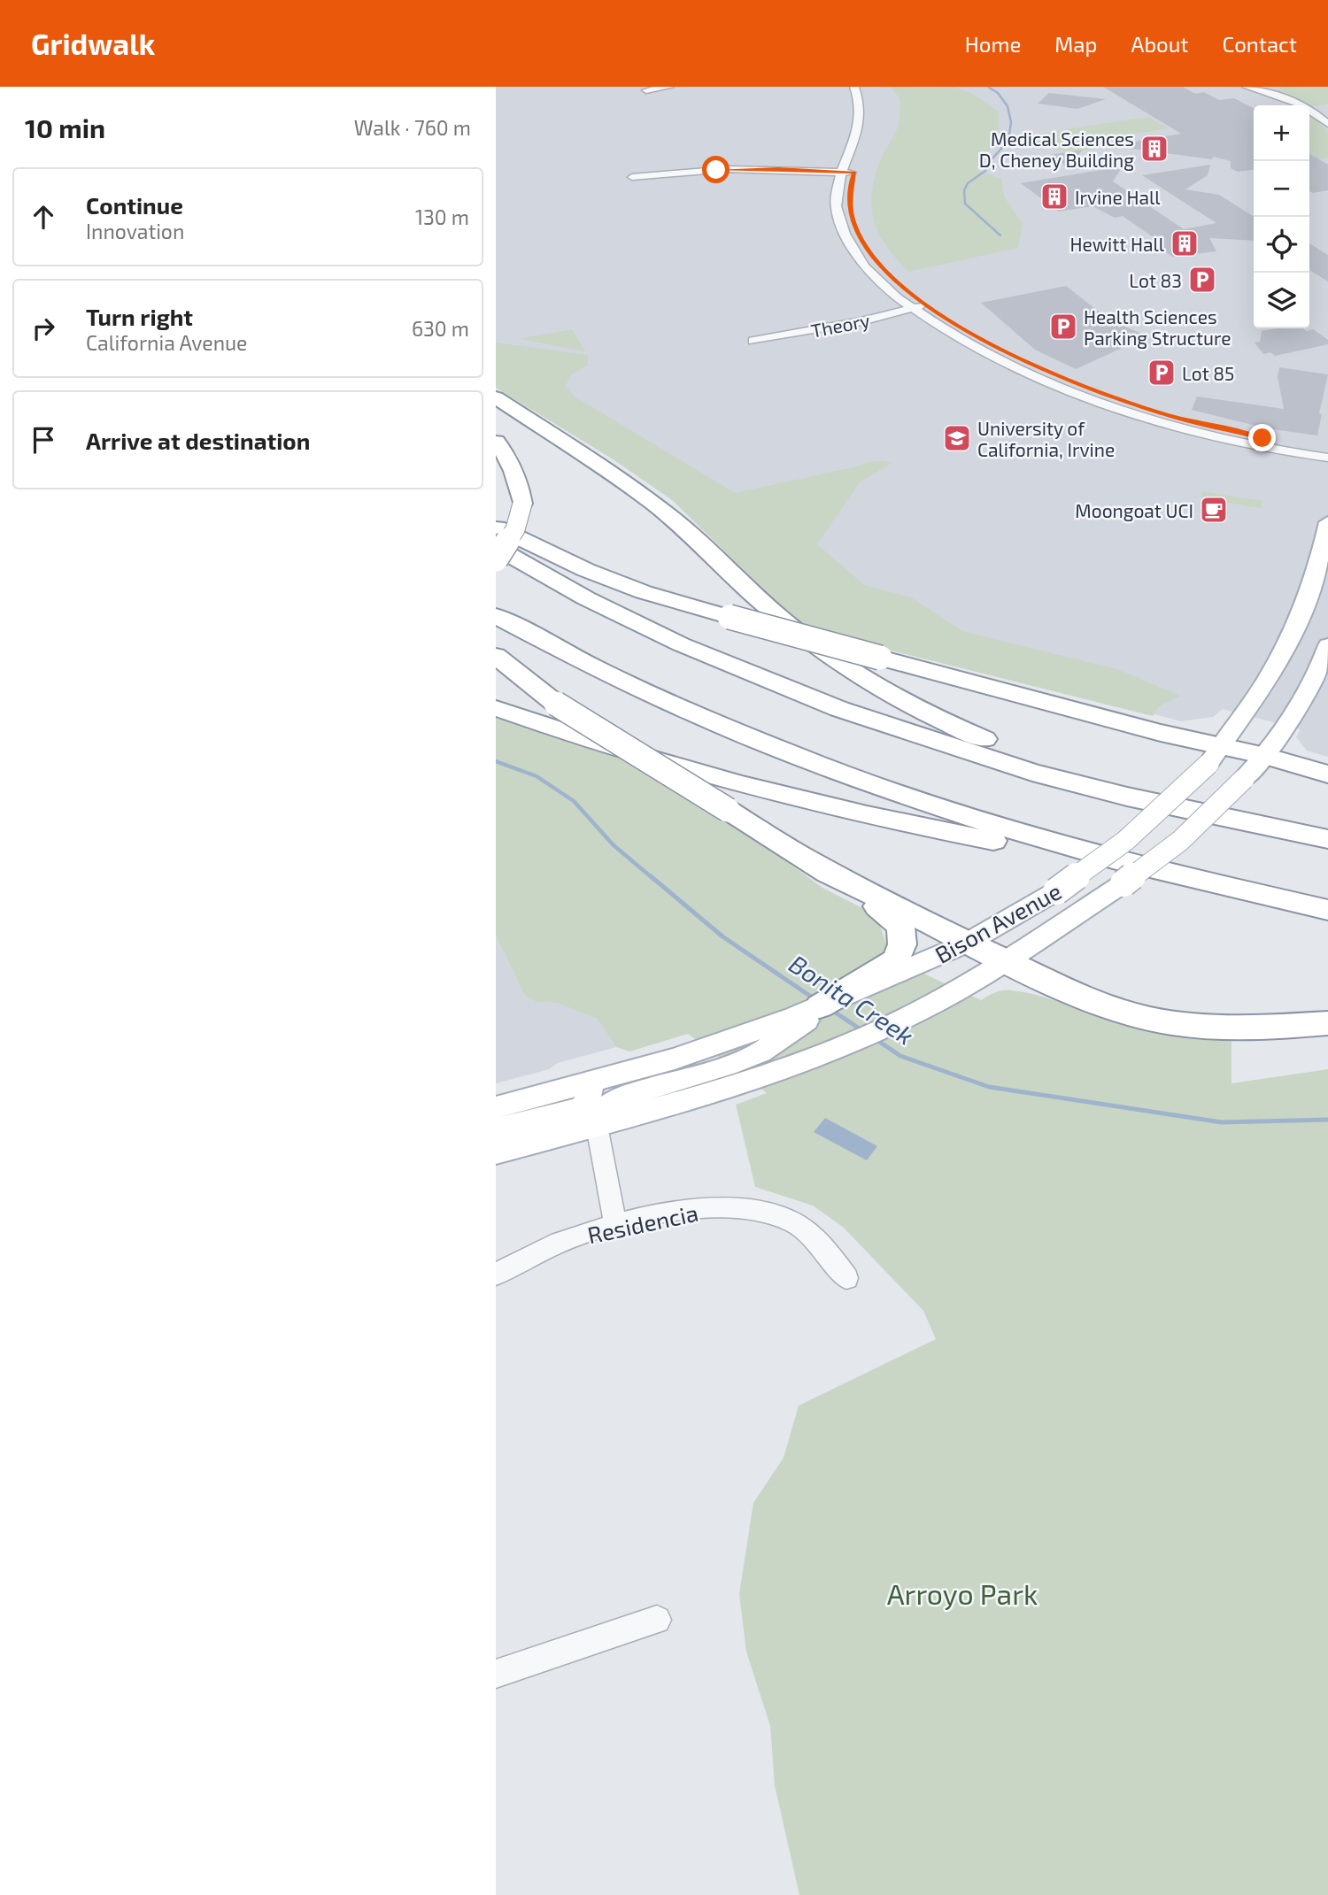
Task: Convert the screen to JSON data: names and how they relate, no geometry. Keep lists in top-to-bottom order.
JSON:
{
  "streets": {
    "main road": ["Bison Avenue"],
    "street": ["Theory", "Residencia"]
  },
  "water": ["Bonita Creek"],
  "parks": ["Arroyo Park"],
  "places": {
    "building": ["Medical Sciences D, Cheney Building", "Irvine Hall", "Hewitt Hall"],
    "parking": ["Lot 83", "Health Sciences Parking Structure", "Lot 85"],
    "school or university": ["University of California, Irvine"],
    "cafe": ["Moongoat UCI"]
  },
  "page": {
    "header": "Gridwalk",
    "nav": [
      "Home",
      "Map",
      "About",
      "Contact"
    ],
    "heading": ["10 min", "Walk · 760 m"],
    "map_buttons": ["+", "−"],
    "list": [
      ["Continue", "Innovation", "130 m"],
      ["Turn right", "California Avenue", "630 m"],
      "Arrive at destination"
    ]
  }
}
